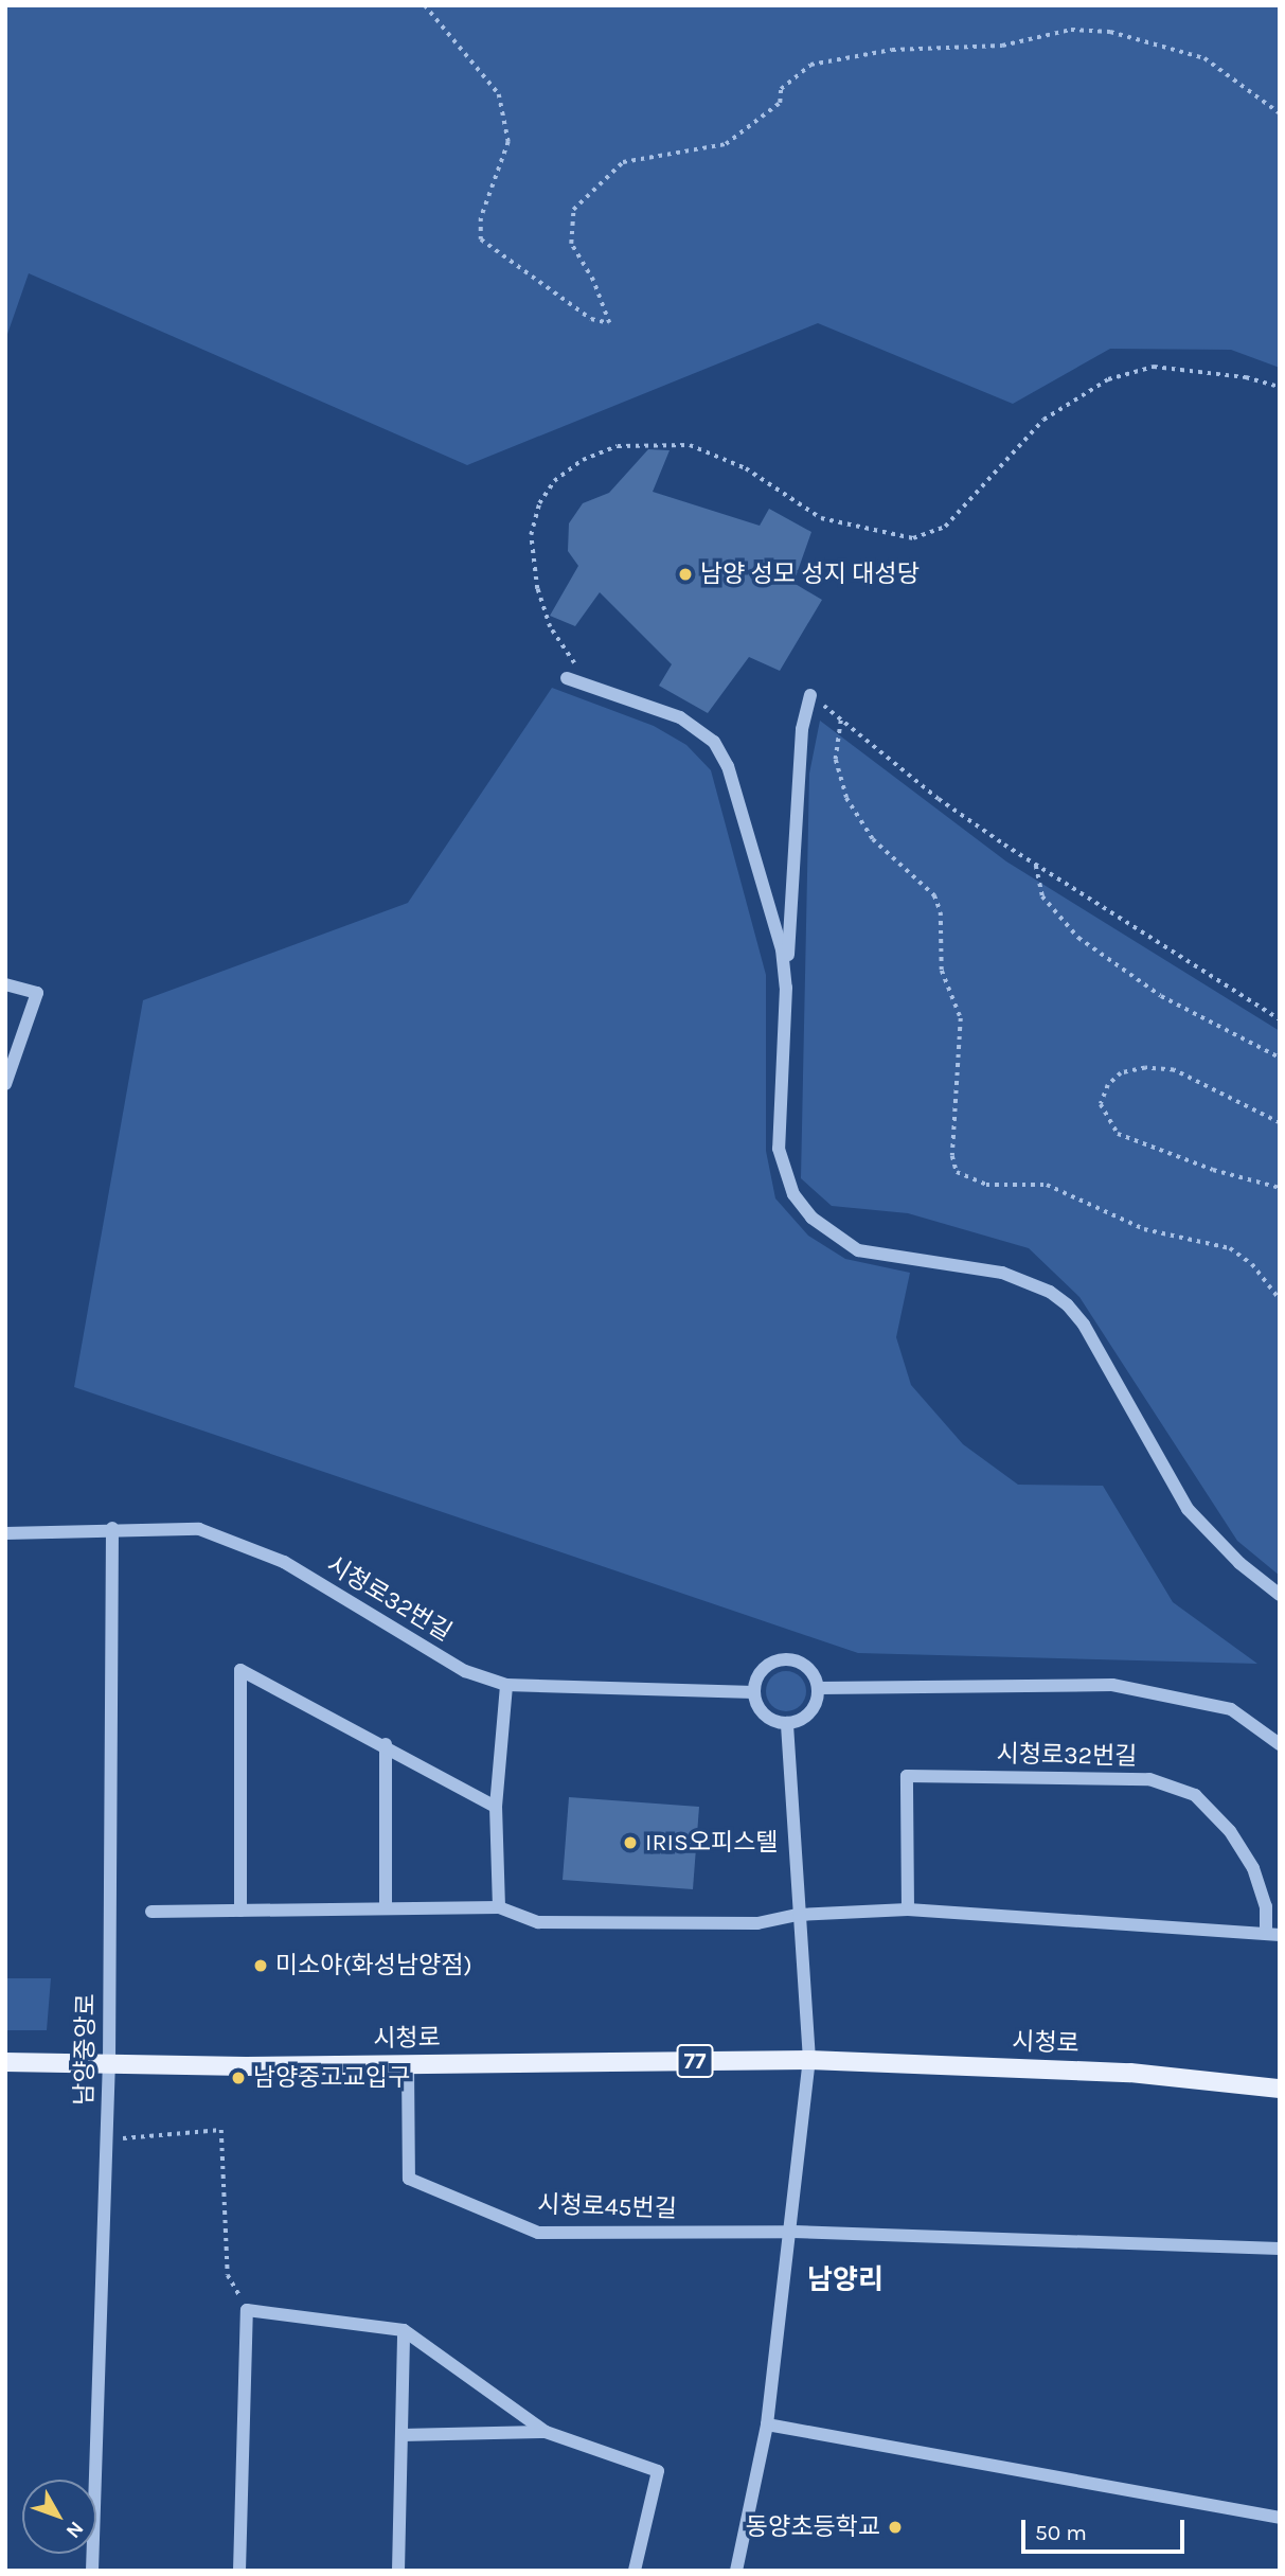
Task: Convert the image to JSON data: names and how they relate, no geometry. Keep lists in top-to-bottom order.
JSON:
{
  "streets": {
    "main road": ["시청로", "77"],
    "street": ["시청로32번길", "남양중앙로", "시청로45번길"]
  },
  "crossings": [
    ["시청로32번길", "남양중앙로"],
    ["시청로", "남양중앙로"],
    ["시청로", "시청로45번길"]
  ],
  "districts": ["남양리"],
  "places": [
    "남양 성모 성지 대성당",
    "IRIS오피스텔",
    "미소야(화성남양점)",
    "남양중고교입구",
    "동양초등학교"
  ],
  "scale_bar": "50 m",
  "north": "bottom right"
}
